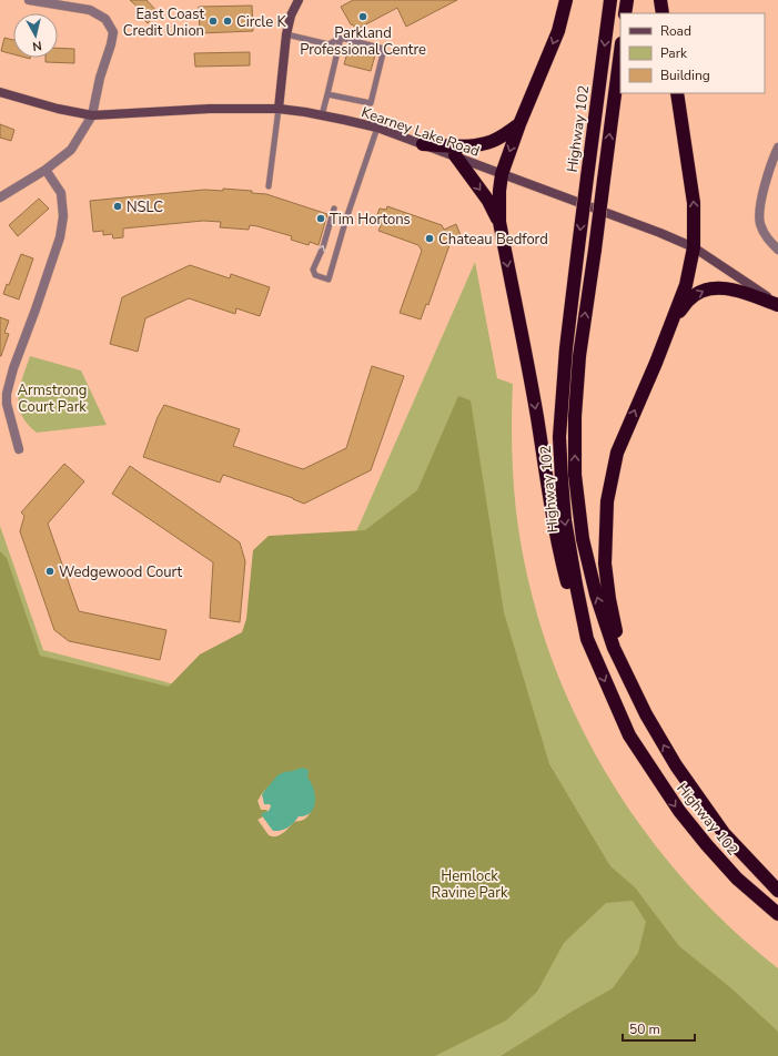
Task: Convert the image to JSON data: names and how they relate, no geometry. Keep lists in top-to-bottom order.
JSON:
{
  "streets": {
    "highway": ["Highway 102"],
    "main road": ["Kearney Lake Road"]
  },
  "parks": ["Armstrong Court Park", "Hemlock Ravine Park"],
  "places": [
    "Parkland Professional Centre",
    "East Coast Credit Union",
    "Circle K",
    "NSLC",
    "Tim Hortons",
    "Chateau Bedford",
    "Wedgewood Court"
  ],
  "legend": ["Road", "Park", "Building"],
  "scale_bar": "50 m",
  "north": "bottom"
}
